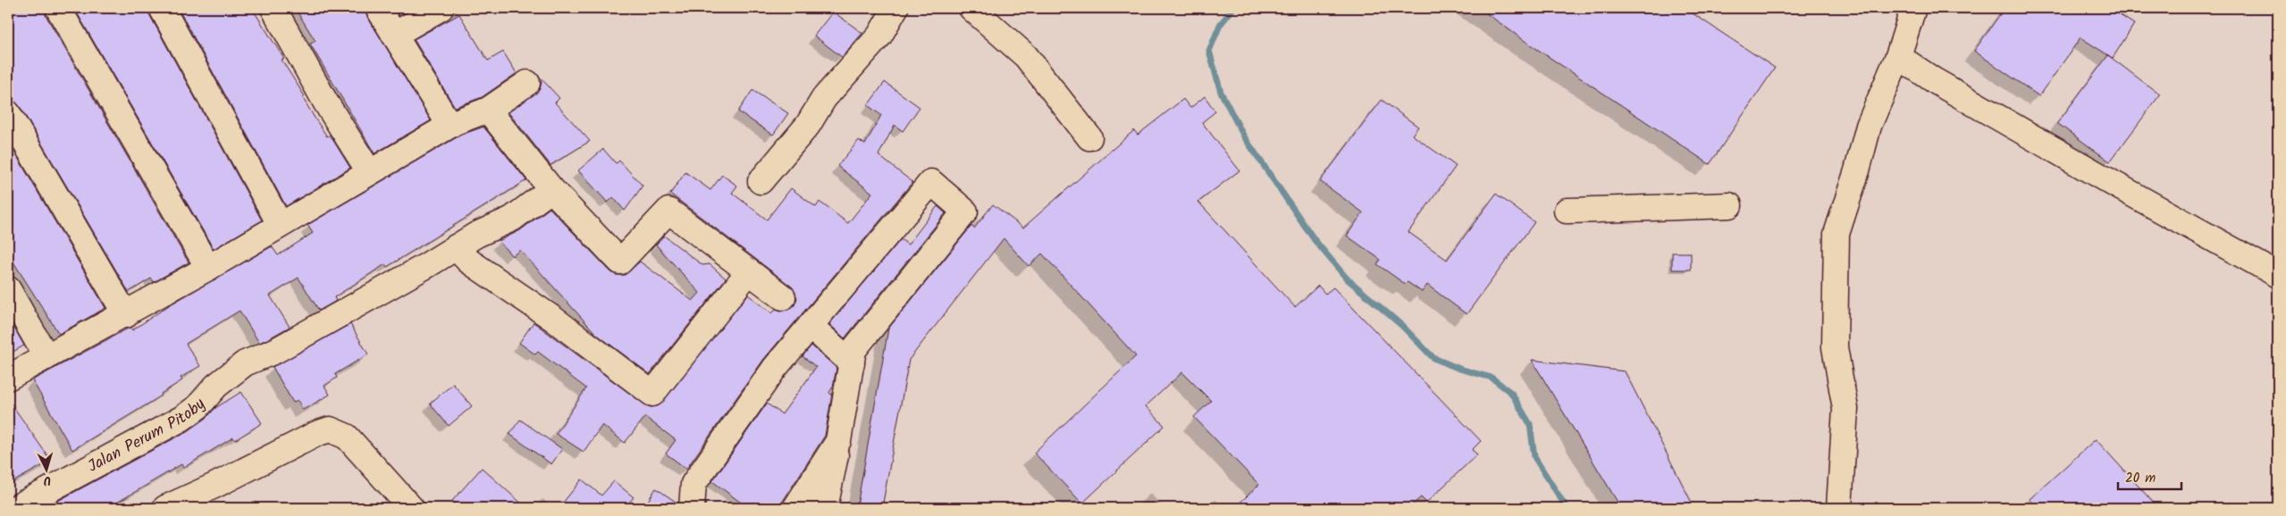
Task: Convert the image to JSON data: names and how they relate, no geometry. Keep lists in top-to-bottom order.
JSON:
{
  "streets": {
    "street": ["Jalan Perum Pitoby"]
  },
  "scale_bar": "20 m",
  "north": "bottom"
}
